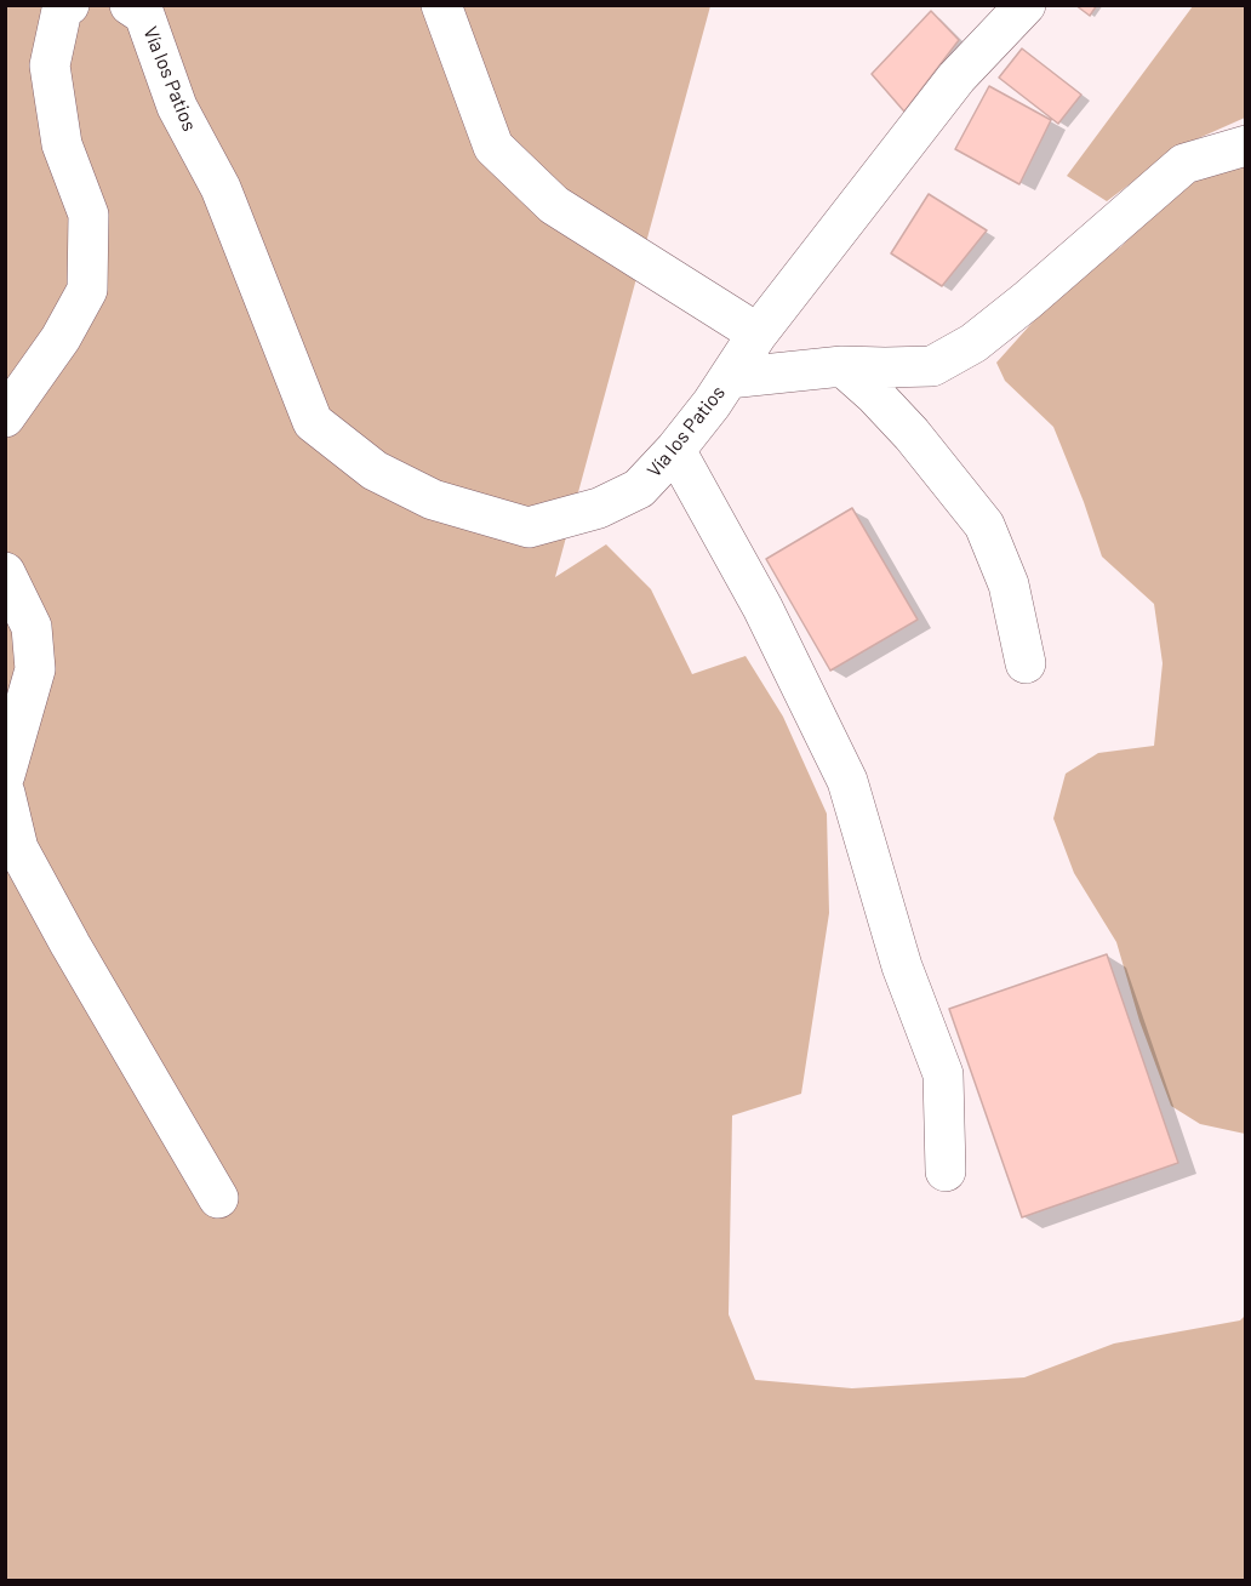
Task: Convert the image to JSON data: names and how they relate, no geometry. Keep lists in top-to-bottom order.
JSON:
{
  "streets": {
    "street": ["Vía los Patios"]
  }
}
